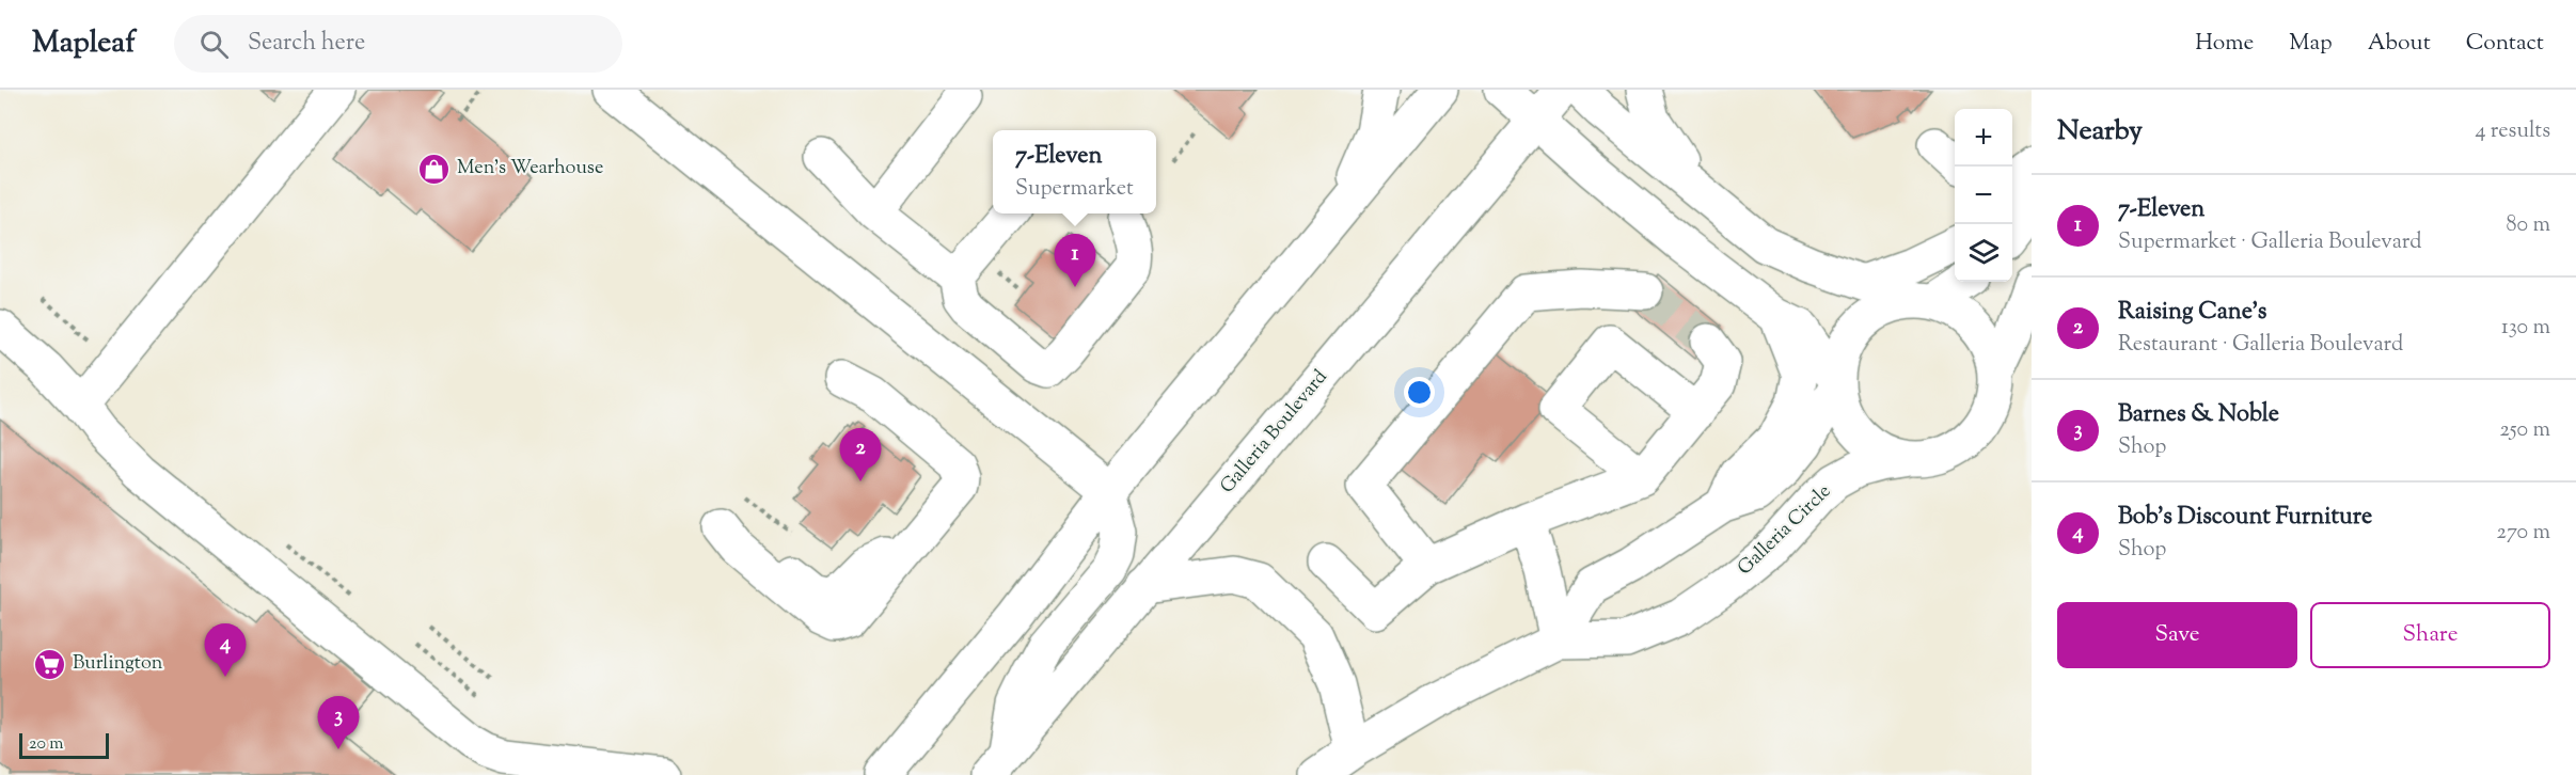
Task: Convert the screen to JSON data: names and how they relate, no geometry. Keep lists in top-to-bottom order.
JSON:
{
  "streets": {
    "main road": ["Galleria Boulevard", "Galleria Circle"]
  },
  "places": {
    "shop": ["Men's Wearhouse"],
    "supermarket": ["Burlington"]
  },
  "scale_bar": "20 m",
  "page": {
    "header": "Mapleaf",
    "search": "Search here",
    "nav": [
      "Home",
      "Map",
      "About",
      "Contact"
    ],
    "heading": ["Nearby", "4 results"],
    "map_buttons": ["+", "−"],
    "popup": ["7-Eleven", "Supermarket"],
    "list": [
      {
        "mark": "1",
        "name": "7-Eleven",
        "note": "Supermarket · Galleria Boulevard",
        "value": "80 m"
      },
      {
        "mark": "2",
        "name": "Raising Cane's",
        "note": "Restaurant · Galleria Boulevard",
        "value": "130 m"
      },
      {
        "mark": "3",
        "name": "Barnes & Noble",
        "note": "Shop",
        "value": "250 m"
      },
      {
        "mark": "4",
        "name": "Bob's Discount Furniture",
        "note": "Shop",
        "value": "270 m"
      }
    ],
    "pins": [
      "1",
      "2",
      "4",
      "3"
    ],
    "buttons": ["Save", "Share"],
    "scale": "20 m"
  }
}
